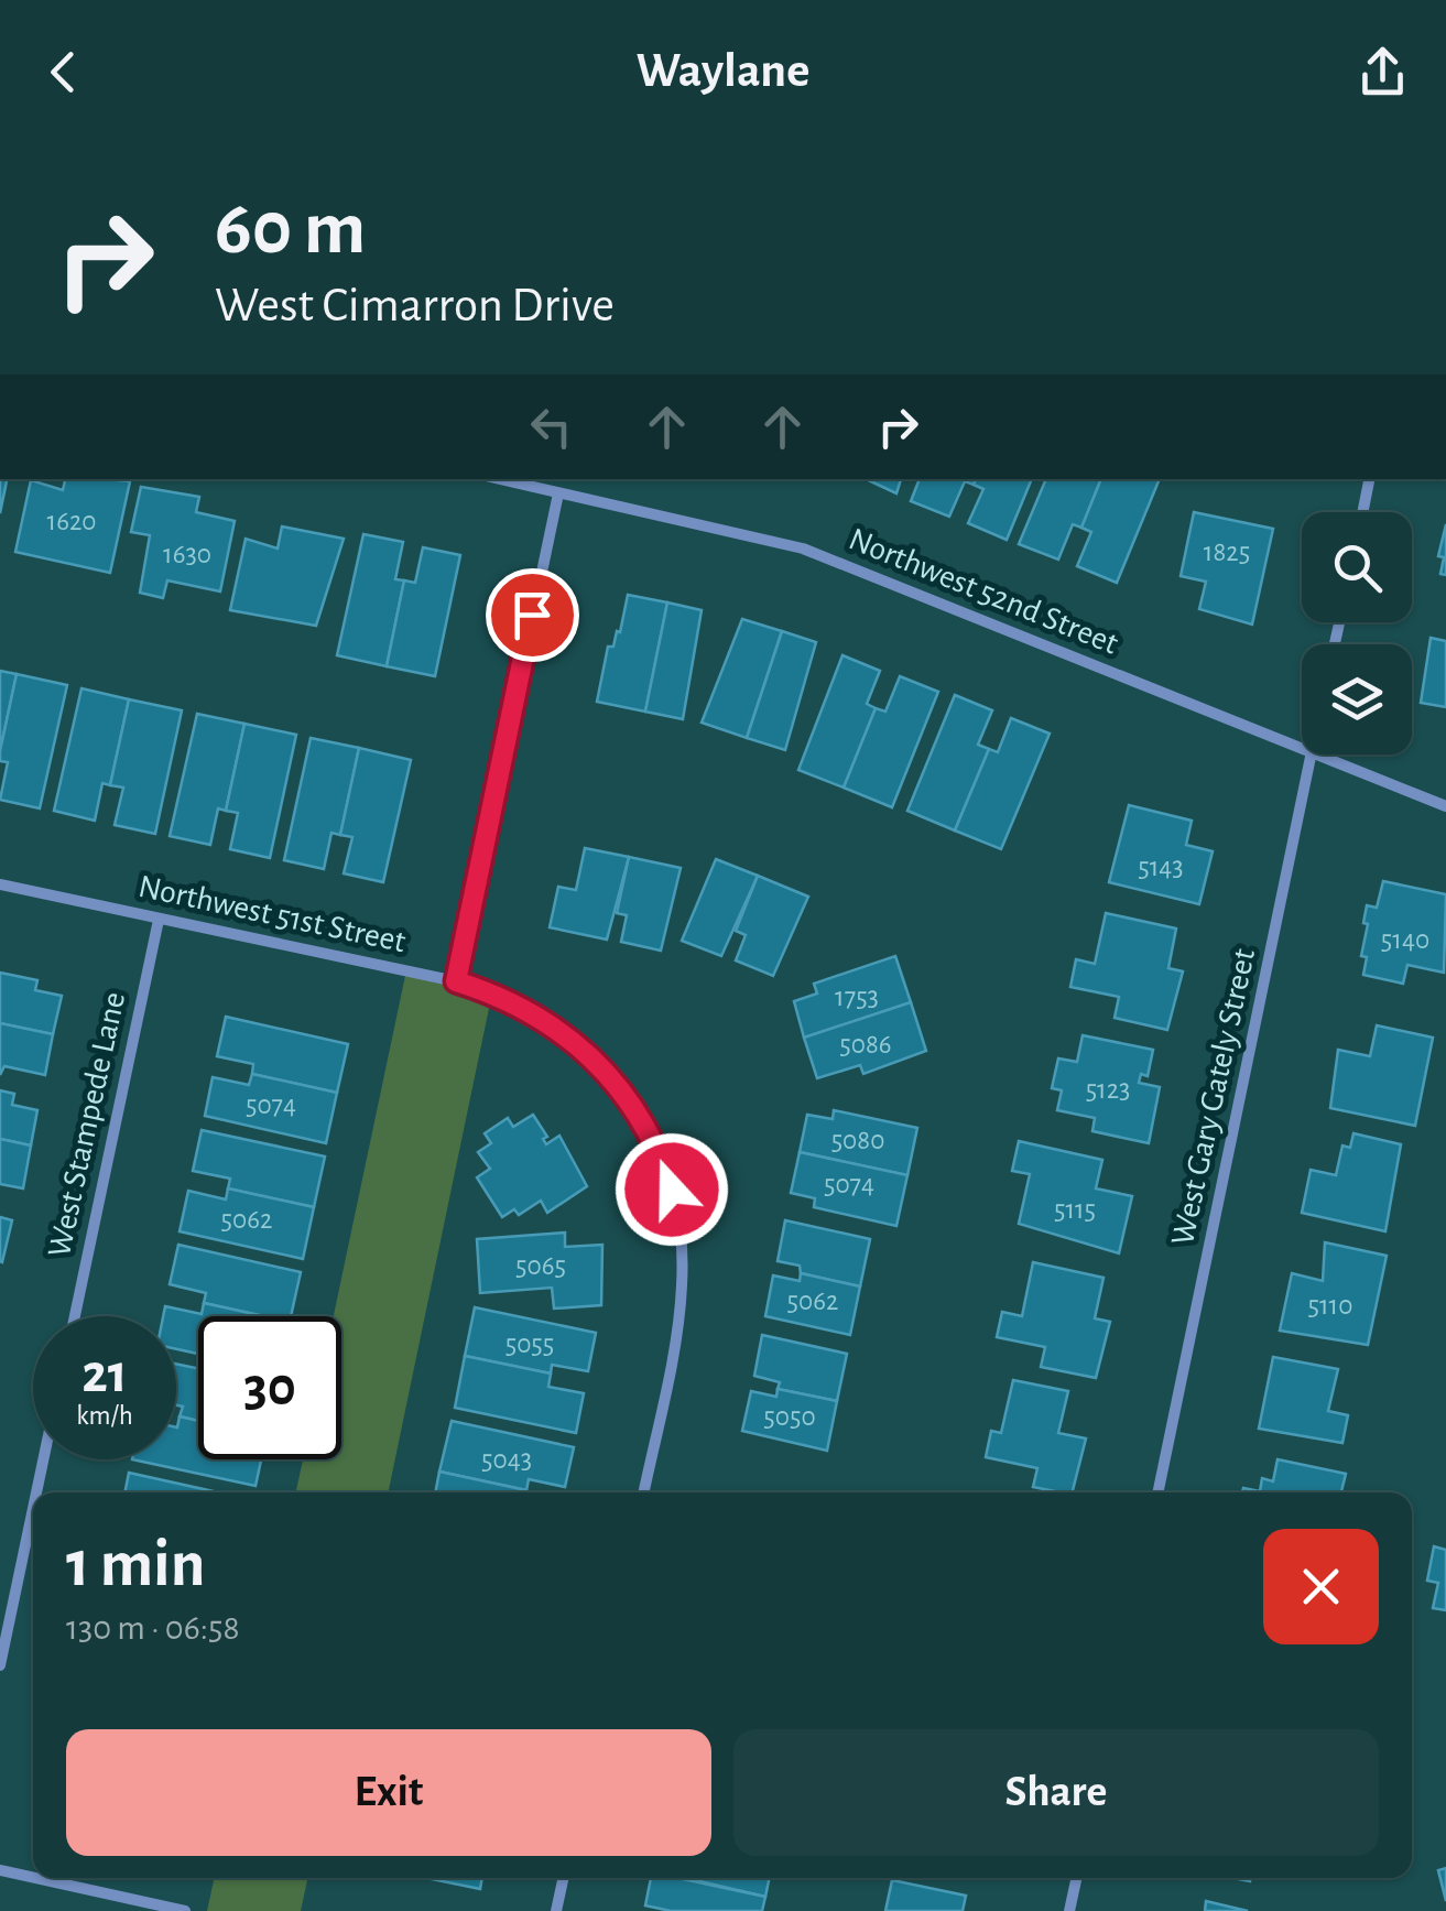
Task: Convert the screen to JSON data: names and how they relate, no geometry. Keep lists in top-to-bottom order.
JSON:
{
  "streets": {
    "street": [
      "Northwest 52nd Street",
      "Northwest 51st Street",
      "West Gary Gately Street",
      "West Stampede Lane"
    ]
  },
  "crossings": [
    ["Northwest 51st Street", "West Stampede Lane"]
  ],
  "house_numbers": [
    "1620",
    "1825",
    "1630",
    "5143",
    "5140",
    "1753",
    "5086",
    "5123",
    "5074",
    "5080",
    "5074",
    "5115",
    "5062",
    "5065",
    "5062",
    "5110",
    "5055",
    "5050",
    "5043"
  ],
  "page": {
    "header": "Waylane",
    "turn": ["60 m", "West Cimarron Drive"],
    "speed": "21 km/h",
    "limit": "30",
    "heading": ["1 min", "130 m · 06:58"],
    "buttons": ["Exit", "Share"]
  }
}
